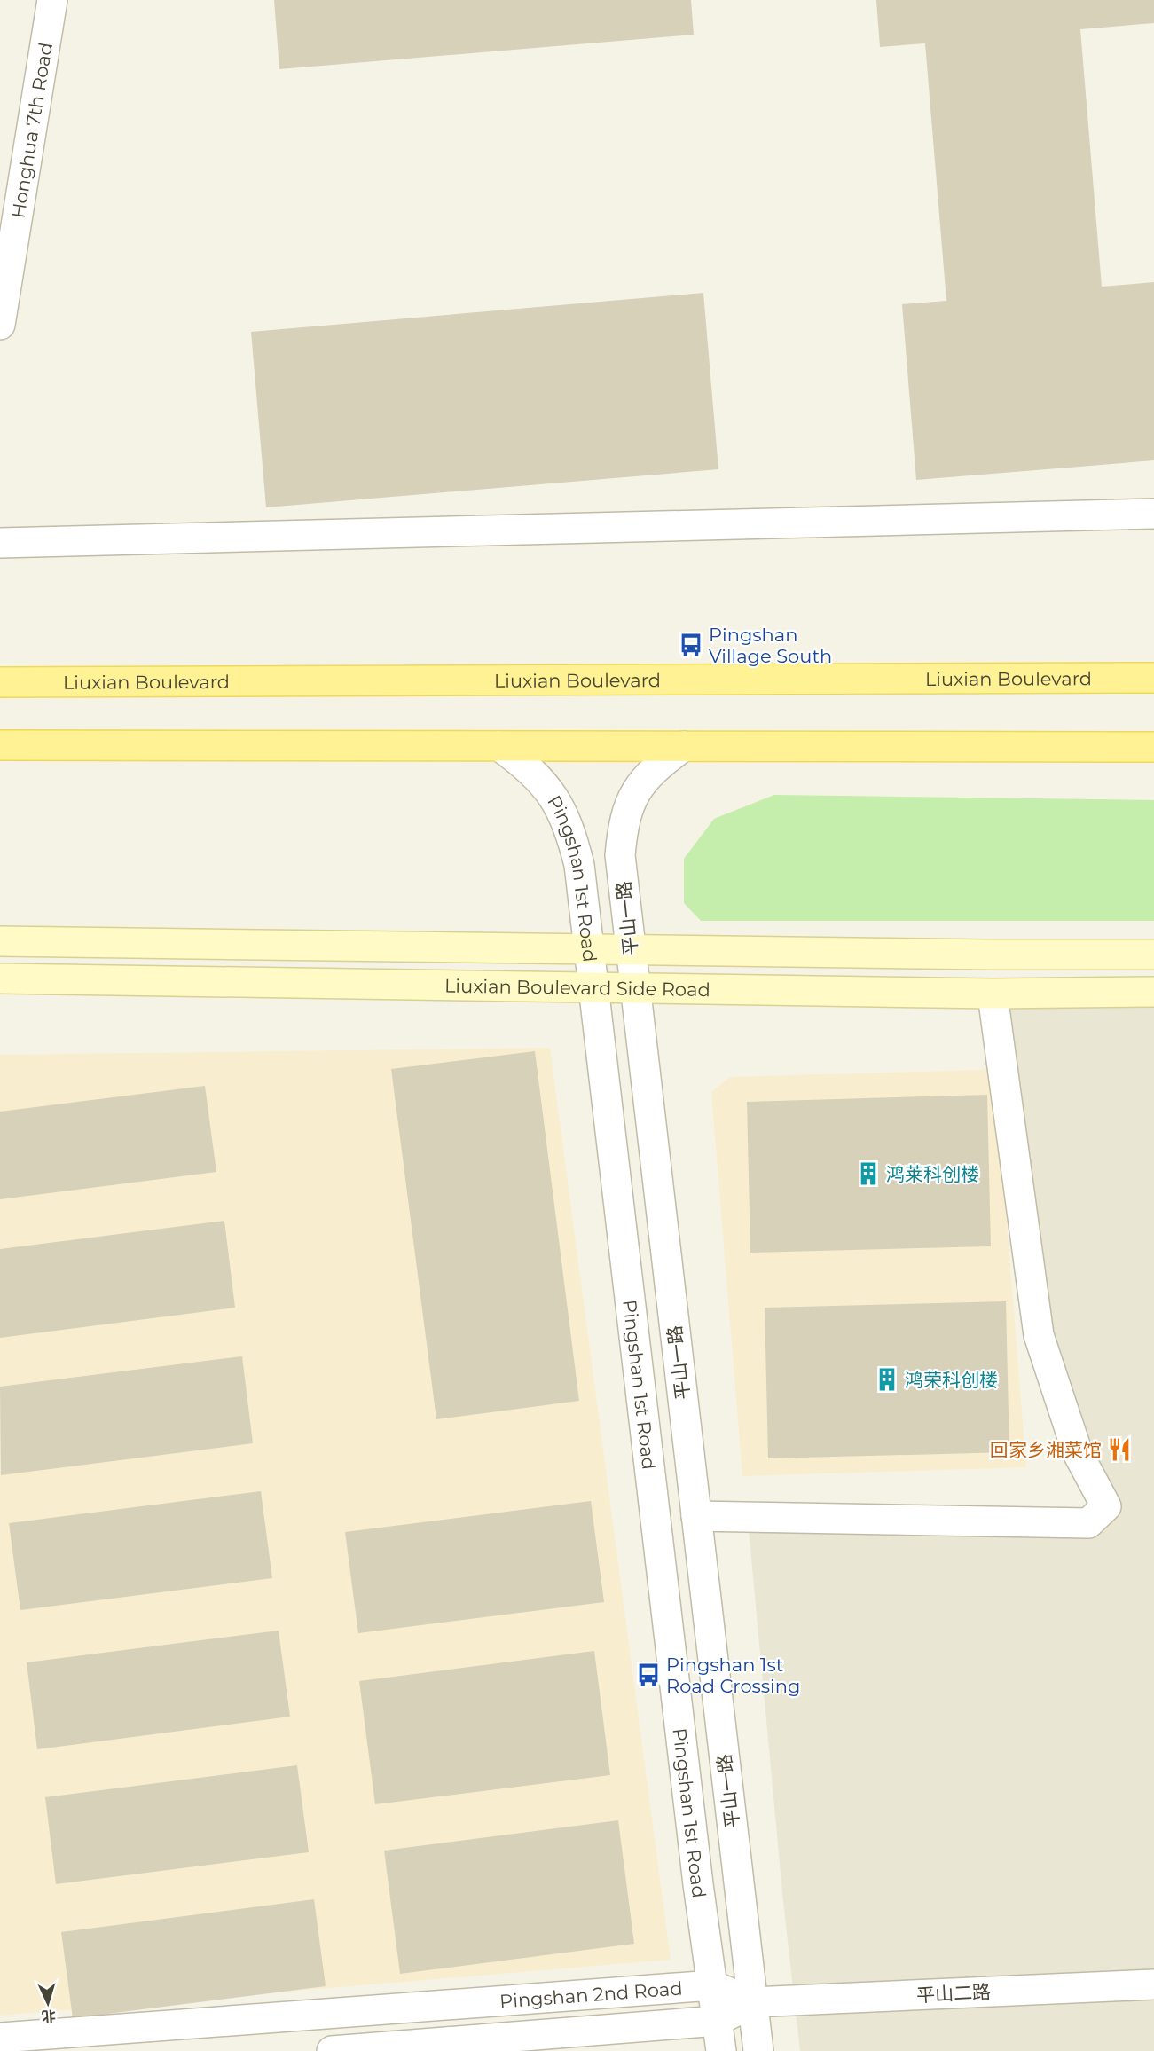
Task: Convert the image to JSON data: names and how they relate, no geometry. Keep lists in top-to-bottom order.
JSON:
{
  "streets": {
    "main road": ["Liuxian Boulevard", "Liuxian Boulevard Side Road"],
    "street": [
      "Honghua 7th Road",
      "Pingshan 1st Road",
      "平山一路",
      "平山二路",
      "Pingshan 2nd Road"
    ]
  },
  "crossings": [
    ["Pingshan 1st Road", "Liuxian Boulevard Side Road"],
    ["Pingshan 1st Road", "Pingshan 2nd Road"],
    ["平山一路", "Liuxian Boulevard Side Road"],
    ["平山一路", "平山二路"],
    ["平山一路", "Pingshan 2nd Road"],
    ["平山二路", "Pingshan 2nd Road"]
  ],
  "places": {
    "bus stop": ["Pingshan Village South", "Pingshan 1st Road Crossing"],
    "building": ["鸿莱科创楼", "鸿荣科创楼"],
    "restaurant": ["回家乡湘菜馆"]
  },
  "north": "bottom"
}
